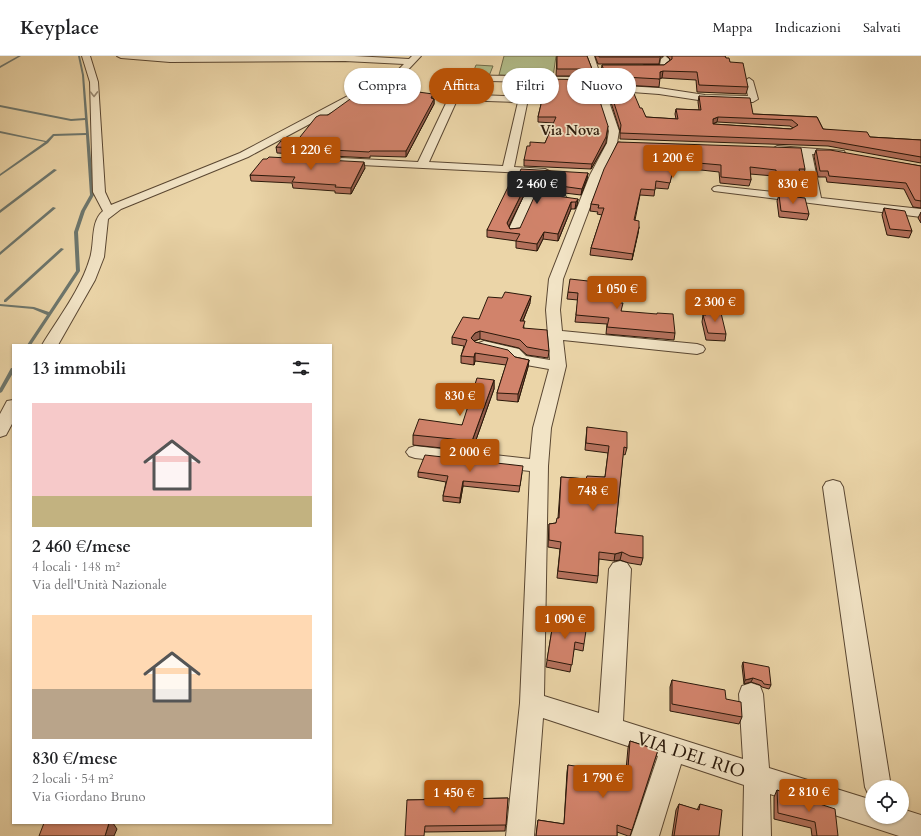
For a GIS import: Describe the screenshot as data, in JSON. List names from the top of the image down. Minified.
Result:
{"streets":{"street":["VIA DEL RIO"]},"districts":["Via Nova"],"page":{"header":"Keyplace","nav":["Mappa","Indicazioni","Salvati"],"chip":["Compra","Affitta","Filtri","Nuovo"],"price":["1 220 €","1 200 €","2 460 €","830 €","1 050 €","2 300 €","830 €","2 000 €","748 €","1 090 €","1 790 €","2 810 €","1 450 €"],"heading":"13 immobili","list":[{"name":"2 460 €/mese","note":"4 locali · 148 m² · Via dell'Unità Nazionale"},{"name":"830 €/mese","note":"2 locali · 54 m² · Via Giordano Bruno"}]}}
